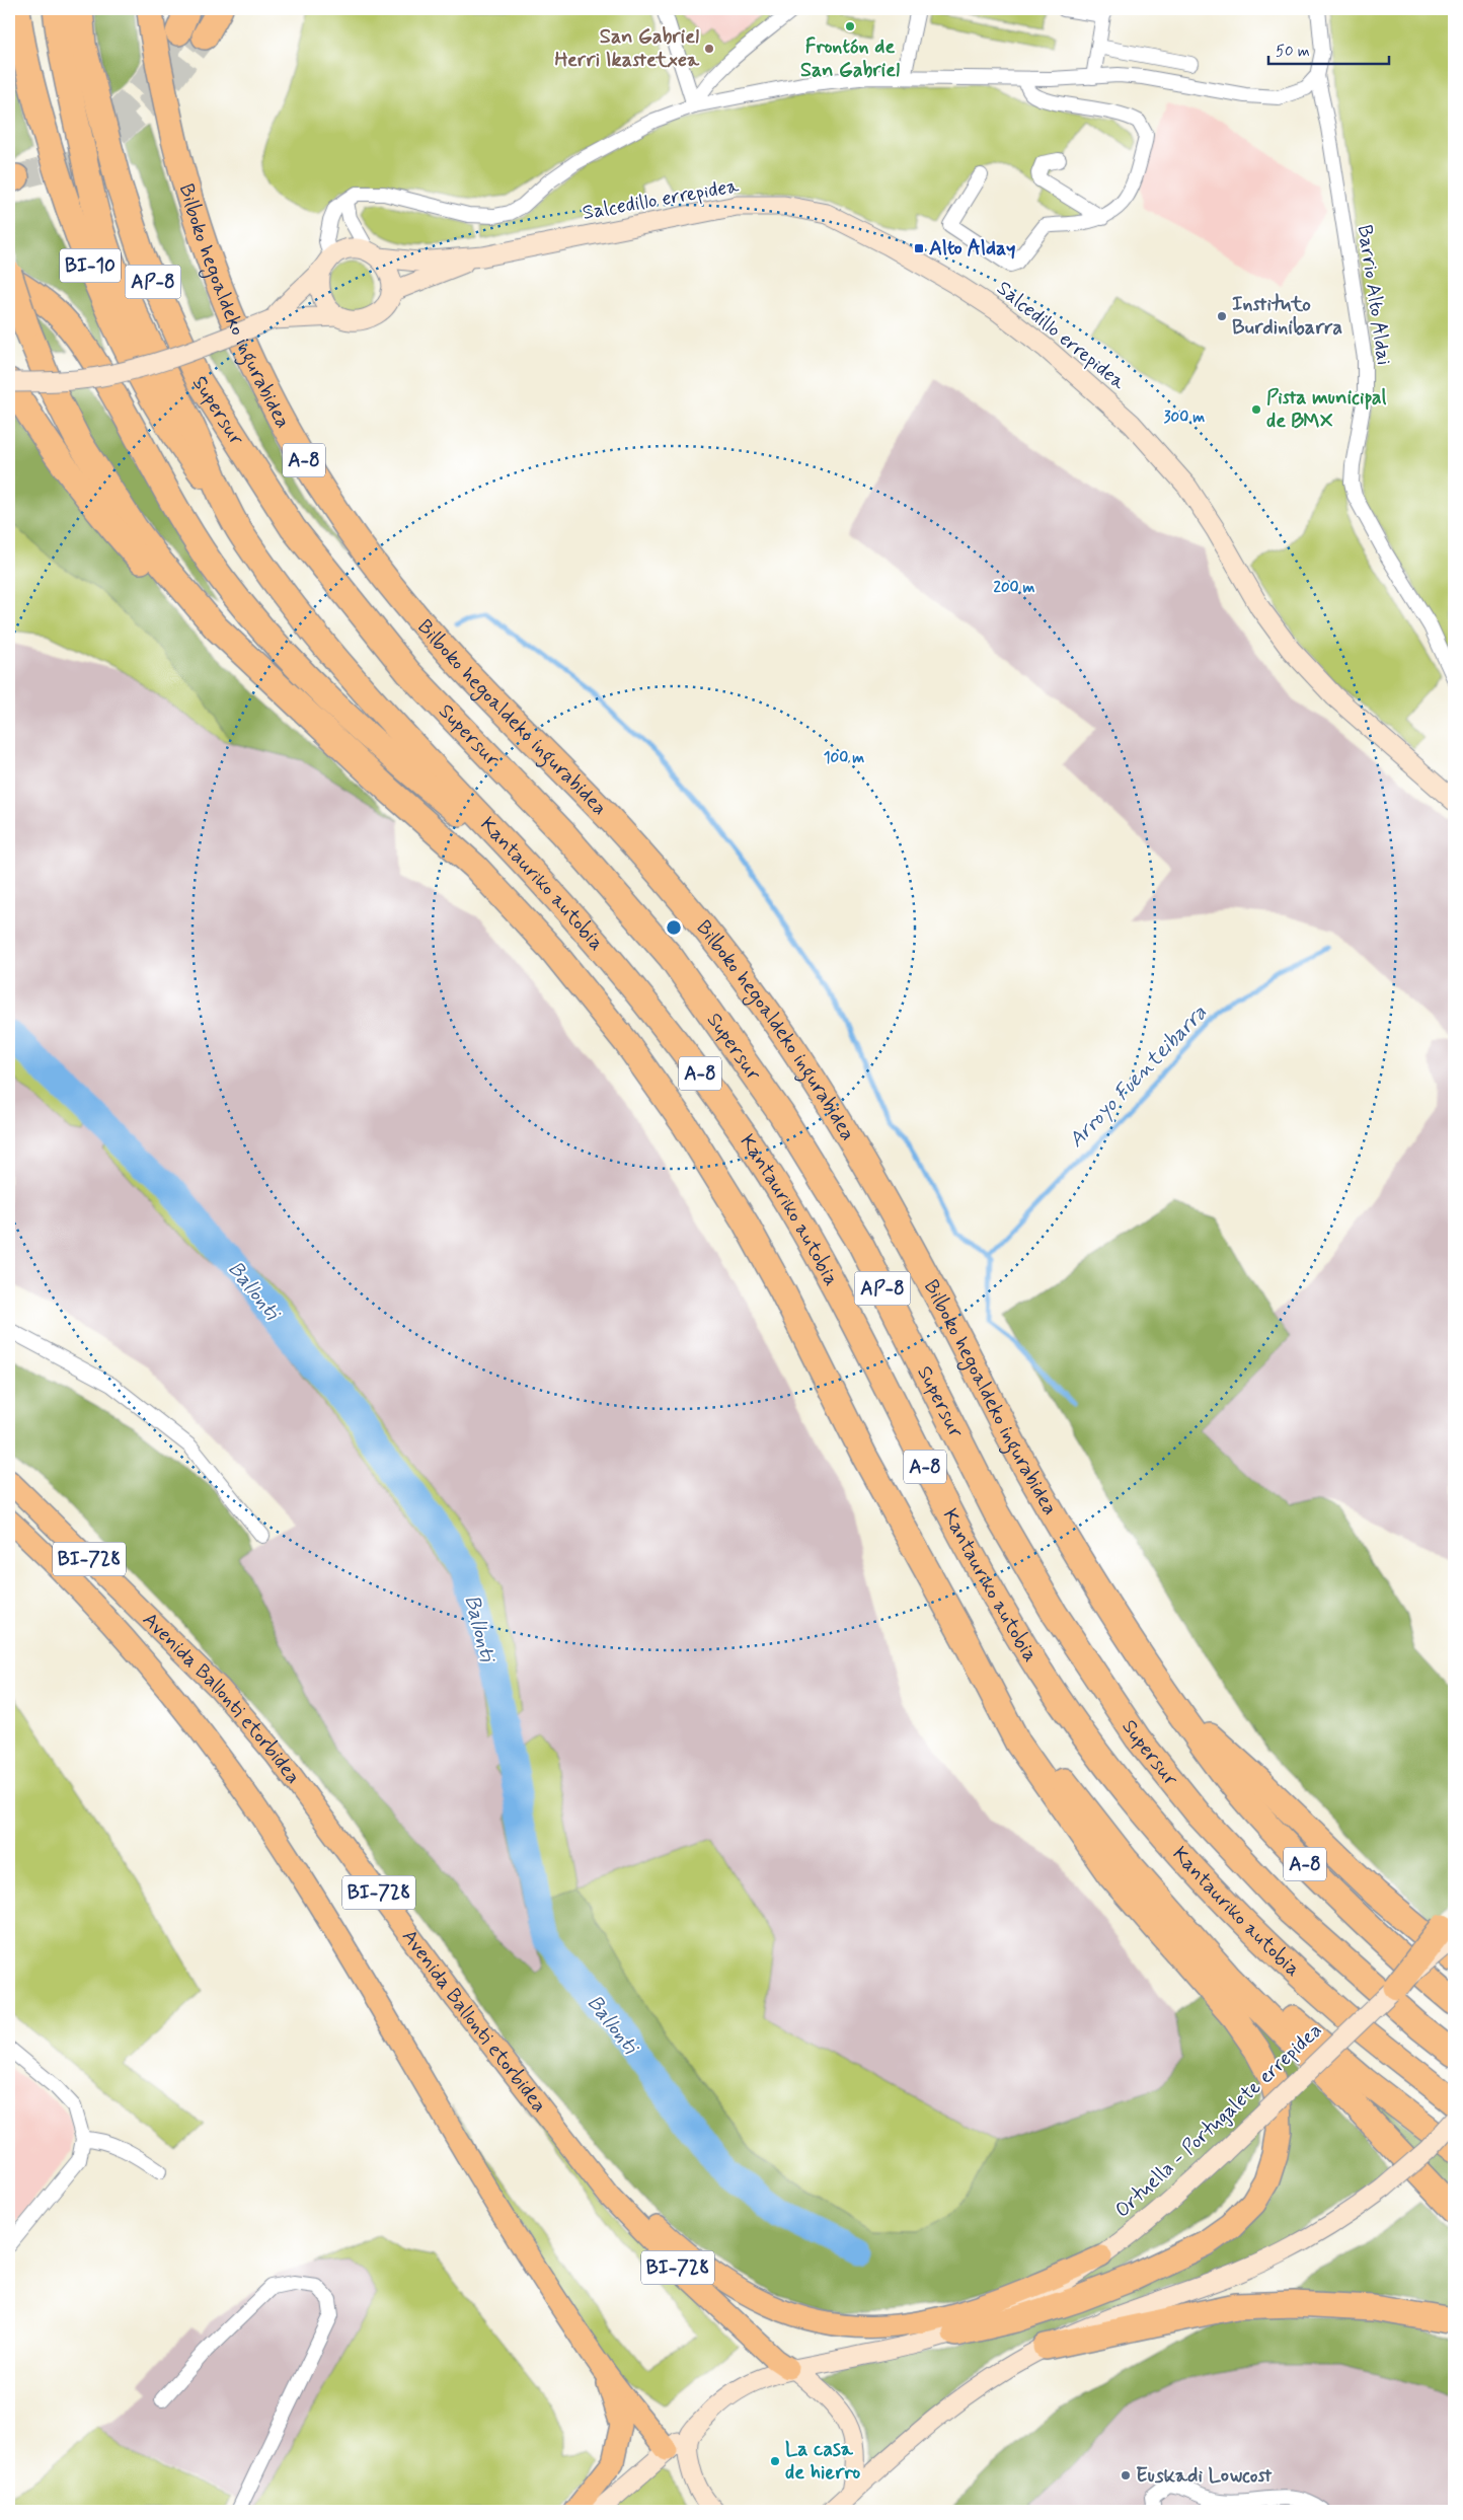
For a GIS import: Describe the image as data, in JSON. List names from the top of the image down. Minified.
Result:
{"streets":{"highway":["BI-10","AP-8","Bilboko hegoaldeko ingurabidea","Supersur","A-8","Kantauriko autobia"],"main road":["BI-728","Avenida Ballonti etorbidea"],"street":["Salcedillo errepidea","Barrio Alto Aldai","Ortuella - Portugalete errepidea"]},"crossings":[["BI-10","Supersur"],["BI-10","Kantauriko autobia"],["Supersur","Kantauriko autobia"],["Avenida Ballonti etorbidea","Ortuella - Portugalete errepidea"]],"water":["Arroyo Fuenteibarra","Ballonti"],"places":{"other":["Frontón de San Gabriel","San Gabriel Herri Ikastetxea","Instituto Burdinibarra","Pista municipal de BMX","La casa de hierro","Euskadi Lowcost"],"transit":["Alto Alday"]},"scale_bar":"50 m","rings":["300 m","200 m","100 m"]}
